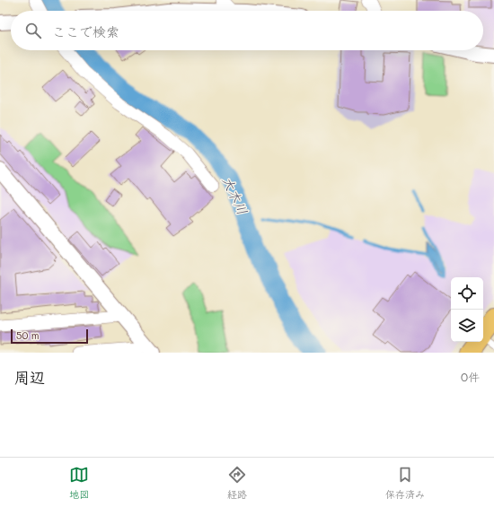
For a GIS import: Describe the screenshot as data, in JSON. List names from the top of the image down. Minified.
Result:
{"water":["大木川"],"scale_bar":"50 m","page":{"search":"ここで検索","scale":"50 m","heading":["周辺","0件"],"nav":["地図","経路","保存済み"]}}
